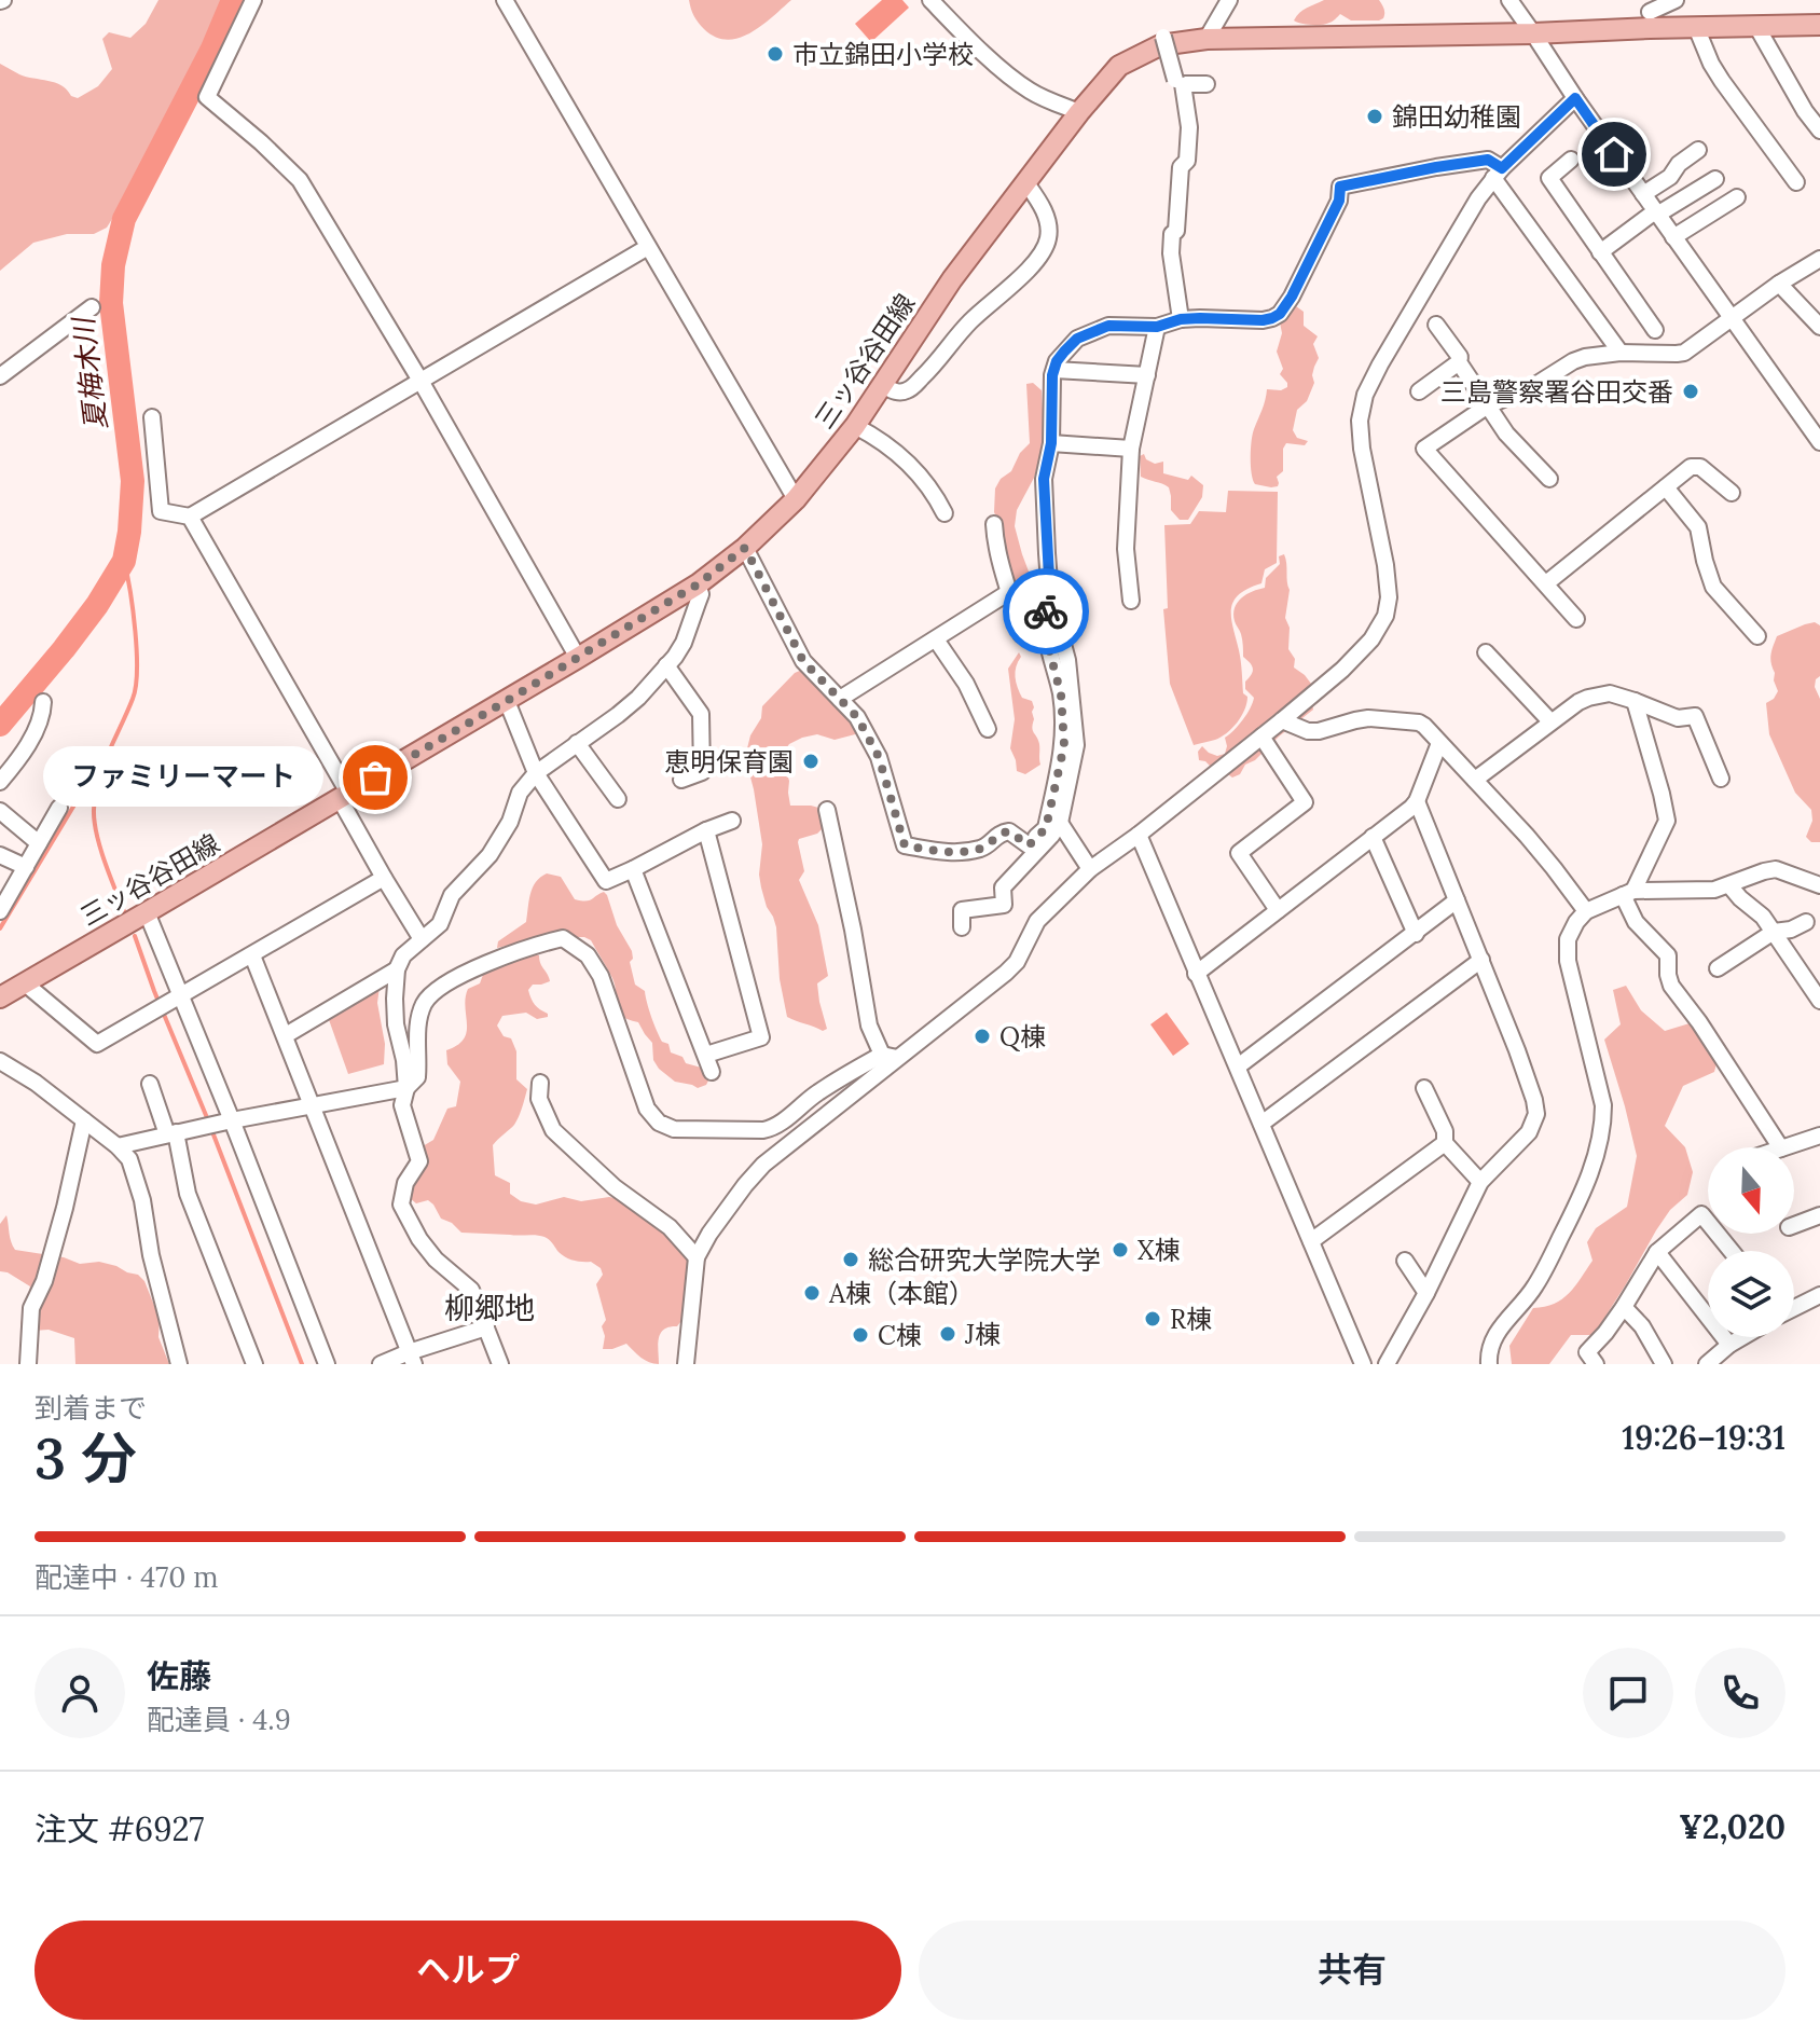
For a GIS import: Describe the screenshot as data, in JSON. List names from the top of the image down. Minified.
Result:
{"streets":{"main road":["三ッ谷谷田線"]},"districts":["柳郷地"],"water":["夏梅木川"],"places":["市立錦田小学校","錦田幼稚園","三島警察署谷田交番","恵明保育園","ファミリーマート","Q棟","X棟","総合研究大学院大学","A棟（本館）","R棟","J棟","C棟"],"north":"bottom","page":{"bubble":"ファミリーマート","heading":["3 分","到着まで","19:26–19:31"],"panel":["佐藤","配達員 · 4.9","注文 #6927","¥2,020"],"bar":"配達中 · 470 m","buttons":["ヘルプ","共有"]}}
